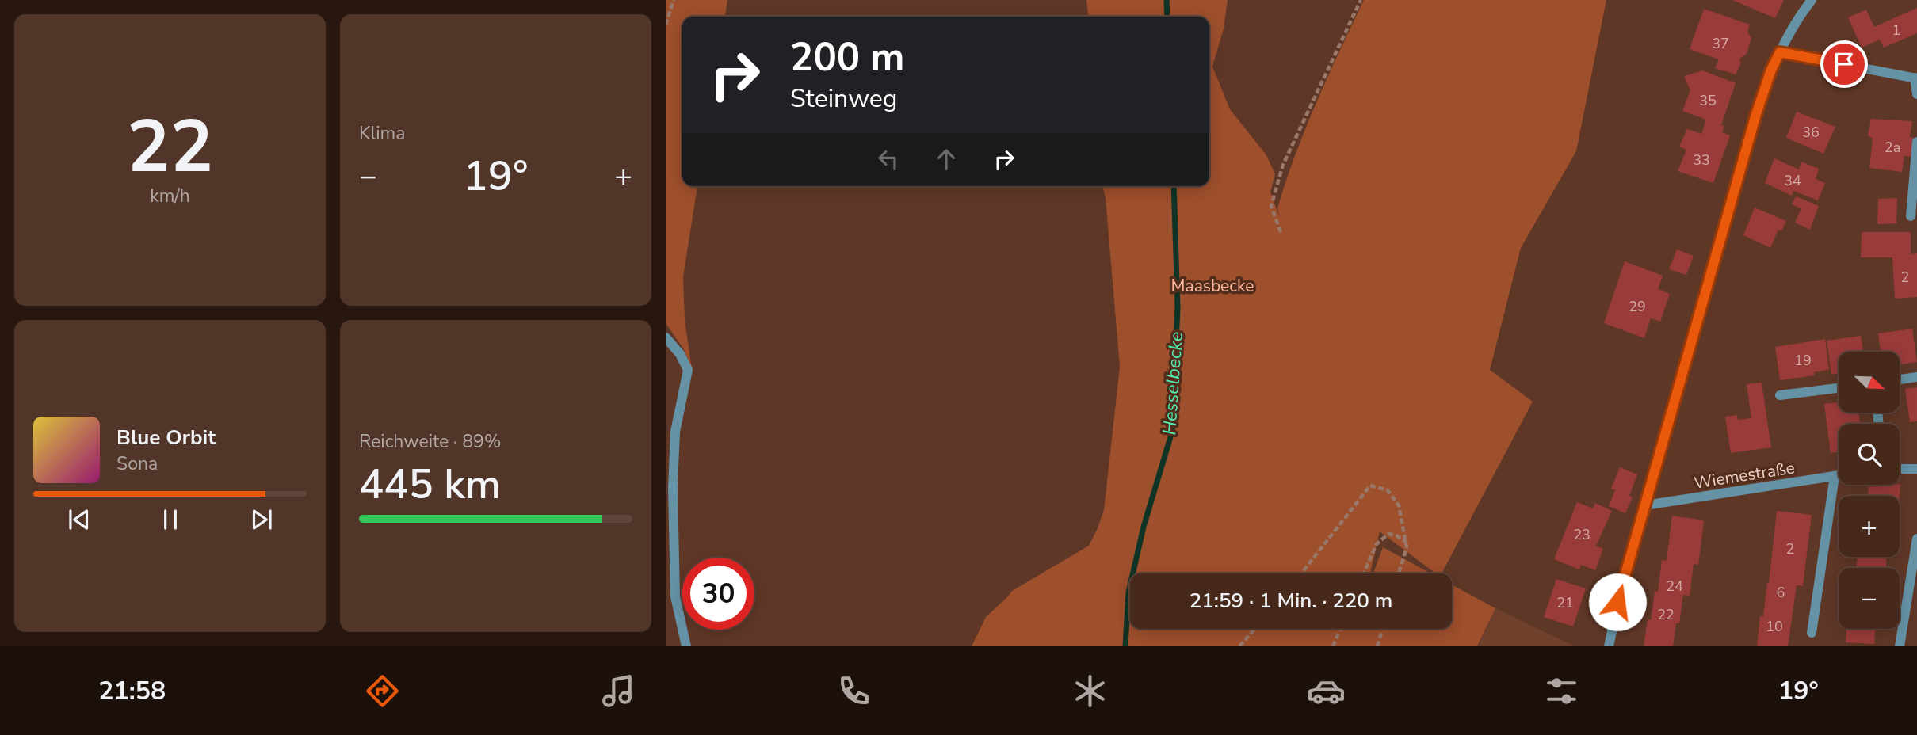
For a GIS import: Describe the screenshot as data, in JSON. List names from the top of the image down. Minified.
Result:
{"streets":{"street":["Wiemestraße"]},"water":["Hesselbecke"],"parks":["Maasbecke"],"house_numbers":["1","37","35","36","2a","33","34","2","29","19","23","2","24","6","21","22","10"],"north":"bottom right","page":{"tile":[["22","km/h"],"Klima",["Reichweite · 89%","445 km"]],"turn":["200 m","Steinweg"],"heat":["−","19°","+"],"map_buttons":["+","−"],"song":["Blue Orbit","Sona"],"limit":"30","trip":"21:59 · 1 Min. · 220 m","tabs":["21:58","19°"]}}
